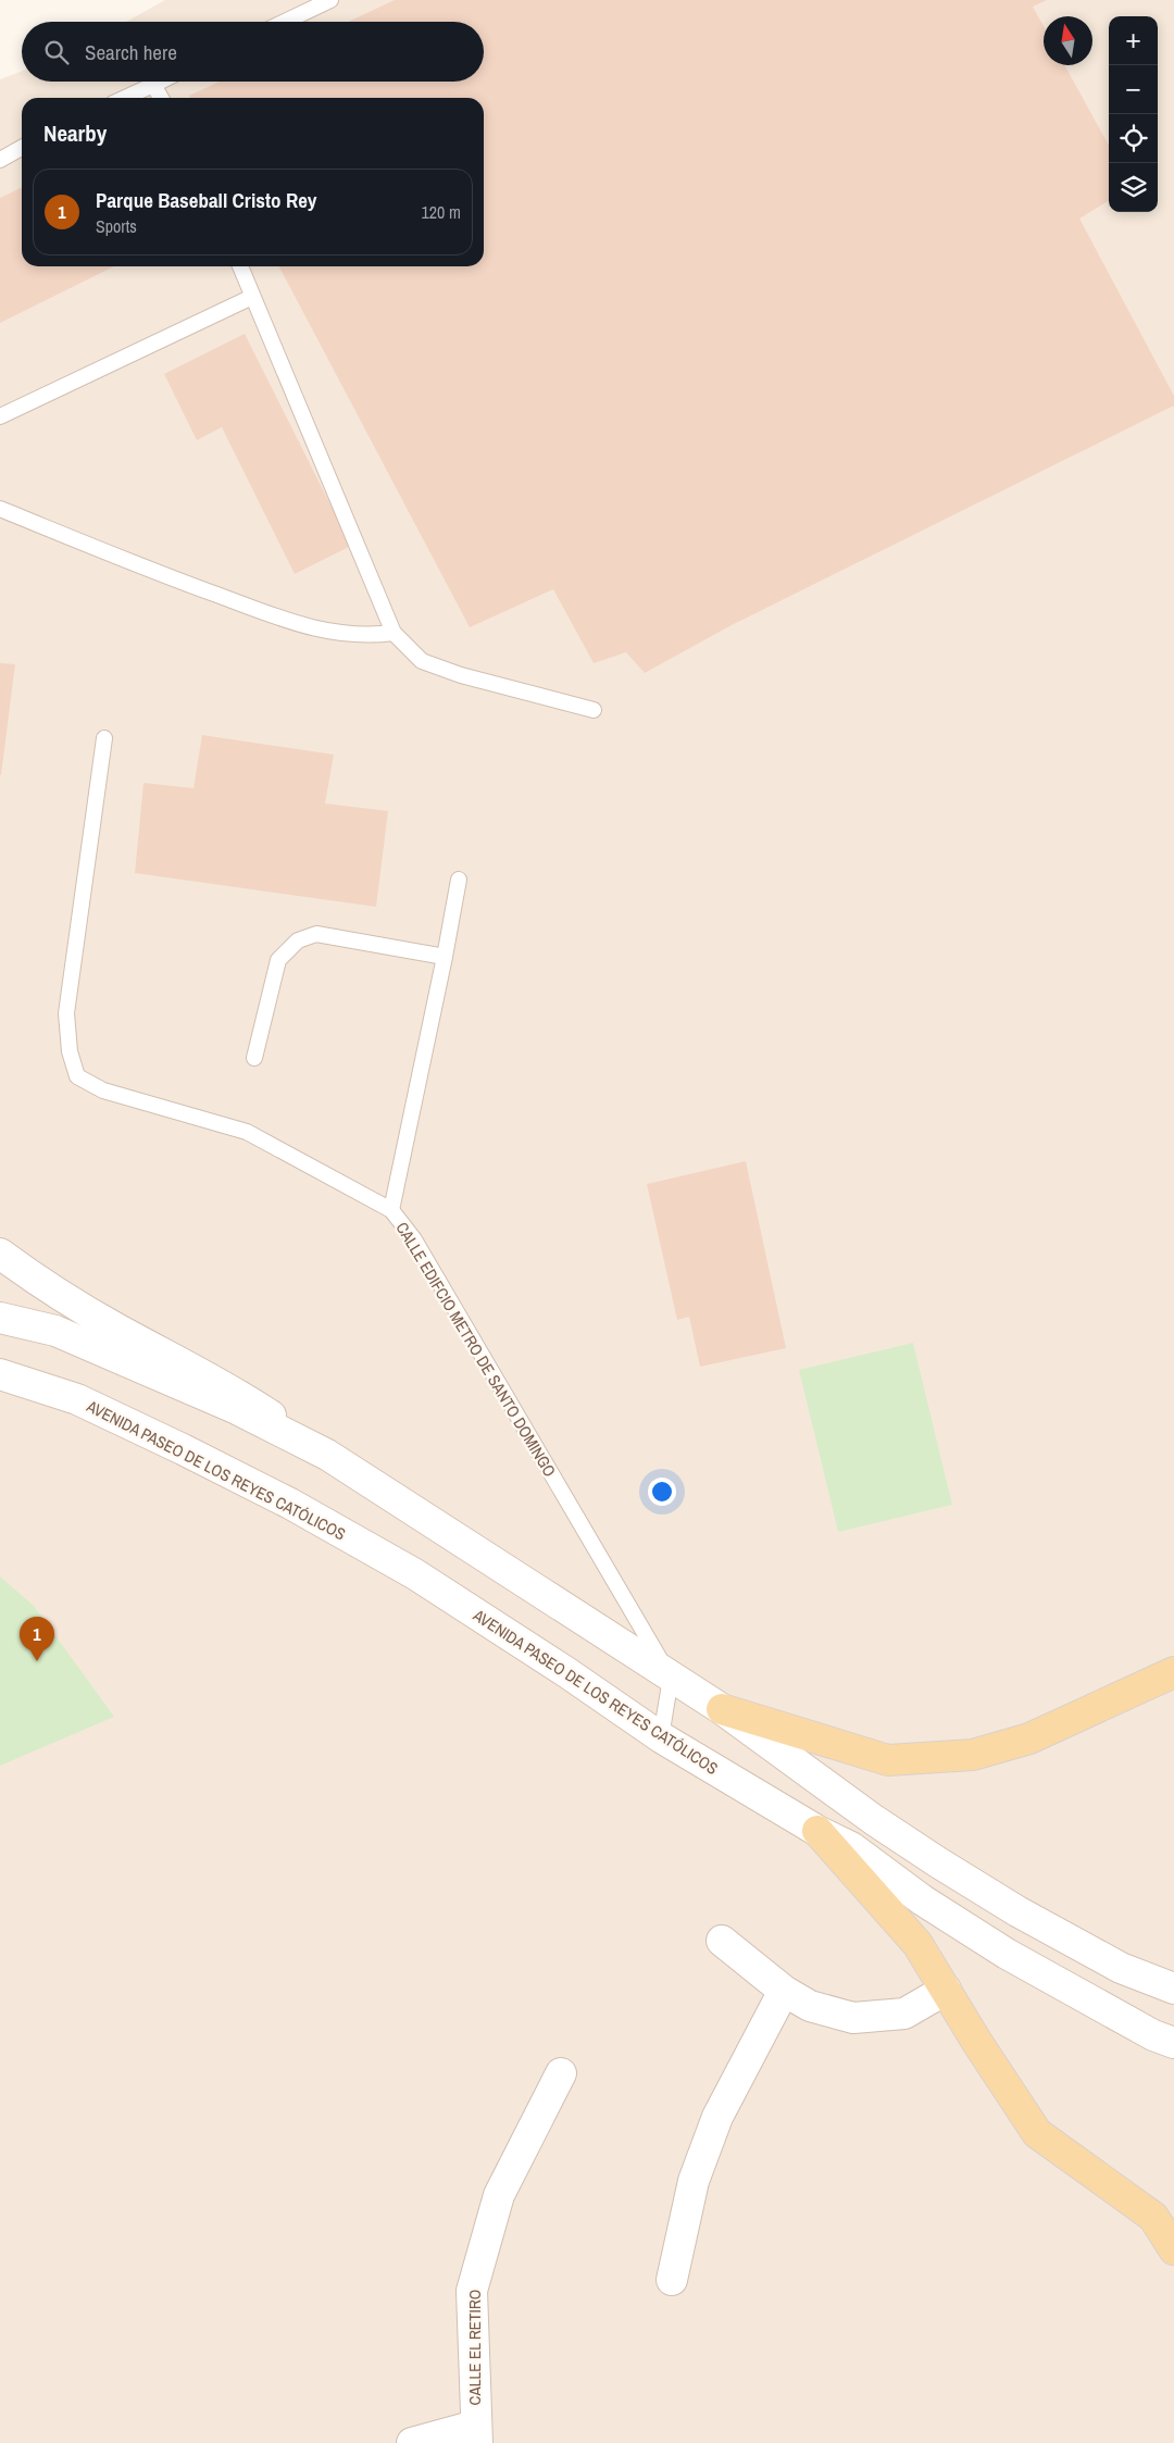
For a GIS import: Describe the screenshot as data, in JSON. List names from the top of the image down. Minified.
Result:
{"streets":{"main road":["AVENIDA PASEO DE LOS REYES CATÓLICOS","CALLE EL RETIRO"],"lane":["CALLE EDIFCIO METRO DE SANTO DOMINGO"]},"north":"top","page":{"map_buttons":["+","−"],"search":"Search here","heading":"Nearby","list":[{"mark":"1","name":"Parque Baseball Cristo Rey","note":"Sports","value":"120 m"}],"pins":"1"}}
